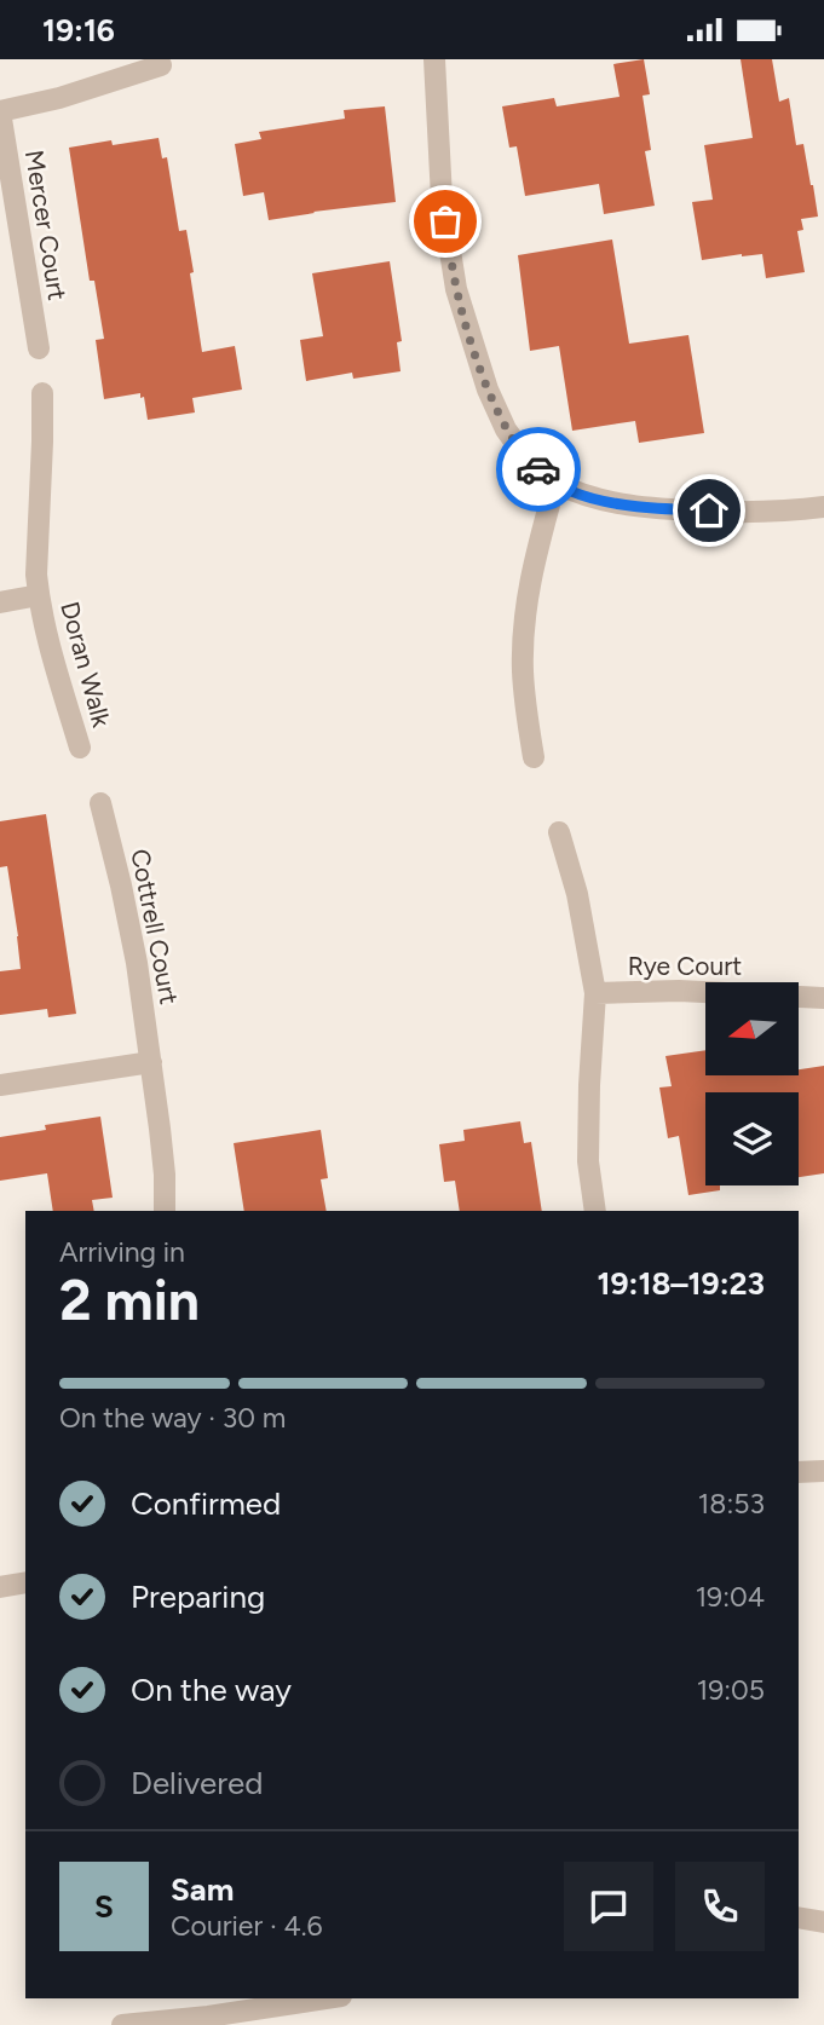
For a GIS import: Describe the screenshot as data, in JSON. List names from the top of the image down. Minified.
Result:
{"streets":{"street":["Mercer Court","Doran Walk","Cottrell Court","Rye Court"]},"north":"left","page":{"status":"19:16","heading":["2 min","Arriving in","19:18–19:23"],"panel":["Sam","Courier · 4.6"],"bar":"On the way · 30 m","list":[["Confirmed","18:53"],["Preparing","19:04"],["On the way","19:05"],"Delivered"],"round":"S"}}
